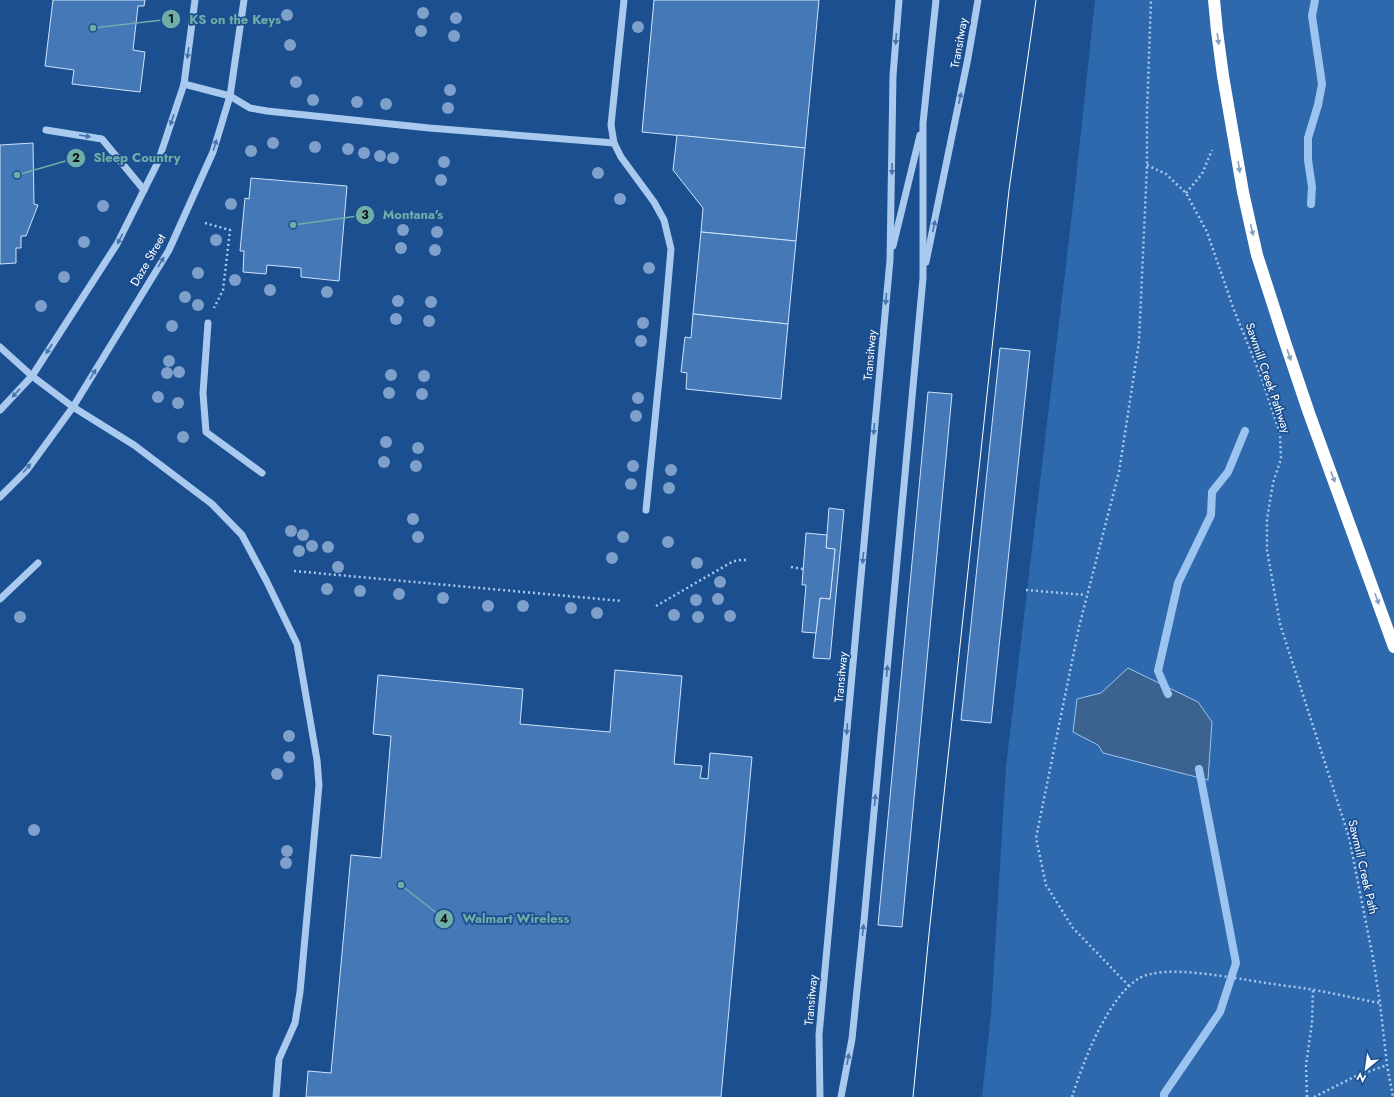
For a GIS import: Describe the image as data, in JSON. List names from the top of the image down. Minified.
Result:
{"streets":{"street":["Transitway","Daze Street"],"path":["Sawmill Creek Pathway","Sawmill Creek Path"]},"crossings":[["Sawmill Creek Pathway","Sawmill Creek Path"]],"places":["KS on the Keys","Sleep Country","Montana's","Walmart Wireless"],"north":"bottom left"}
